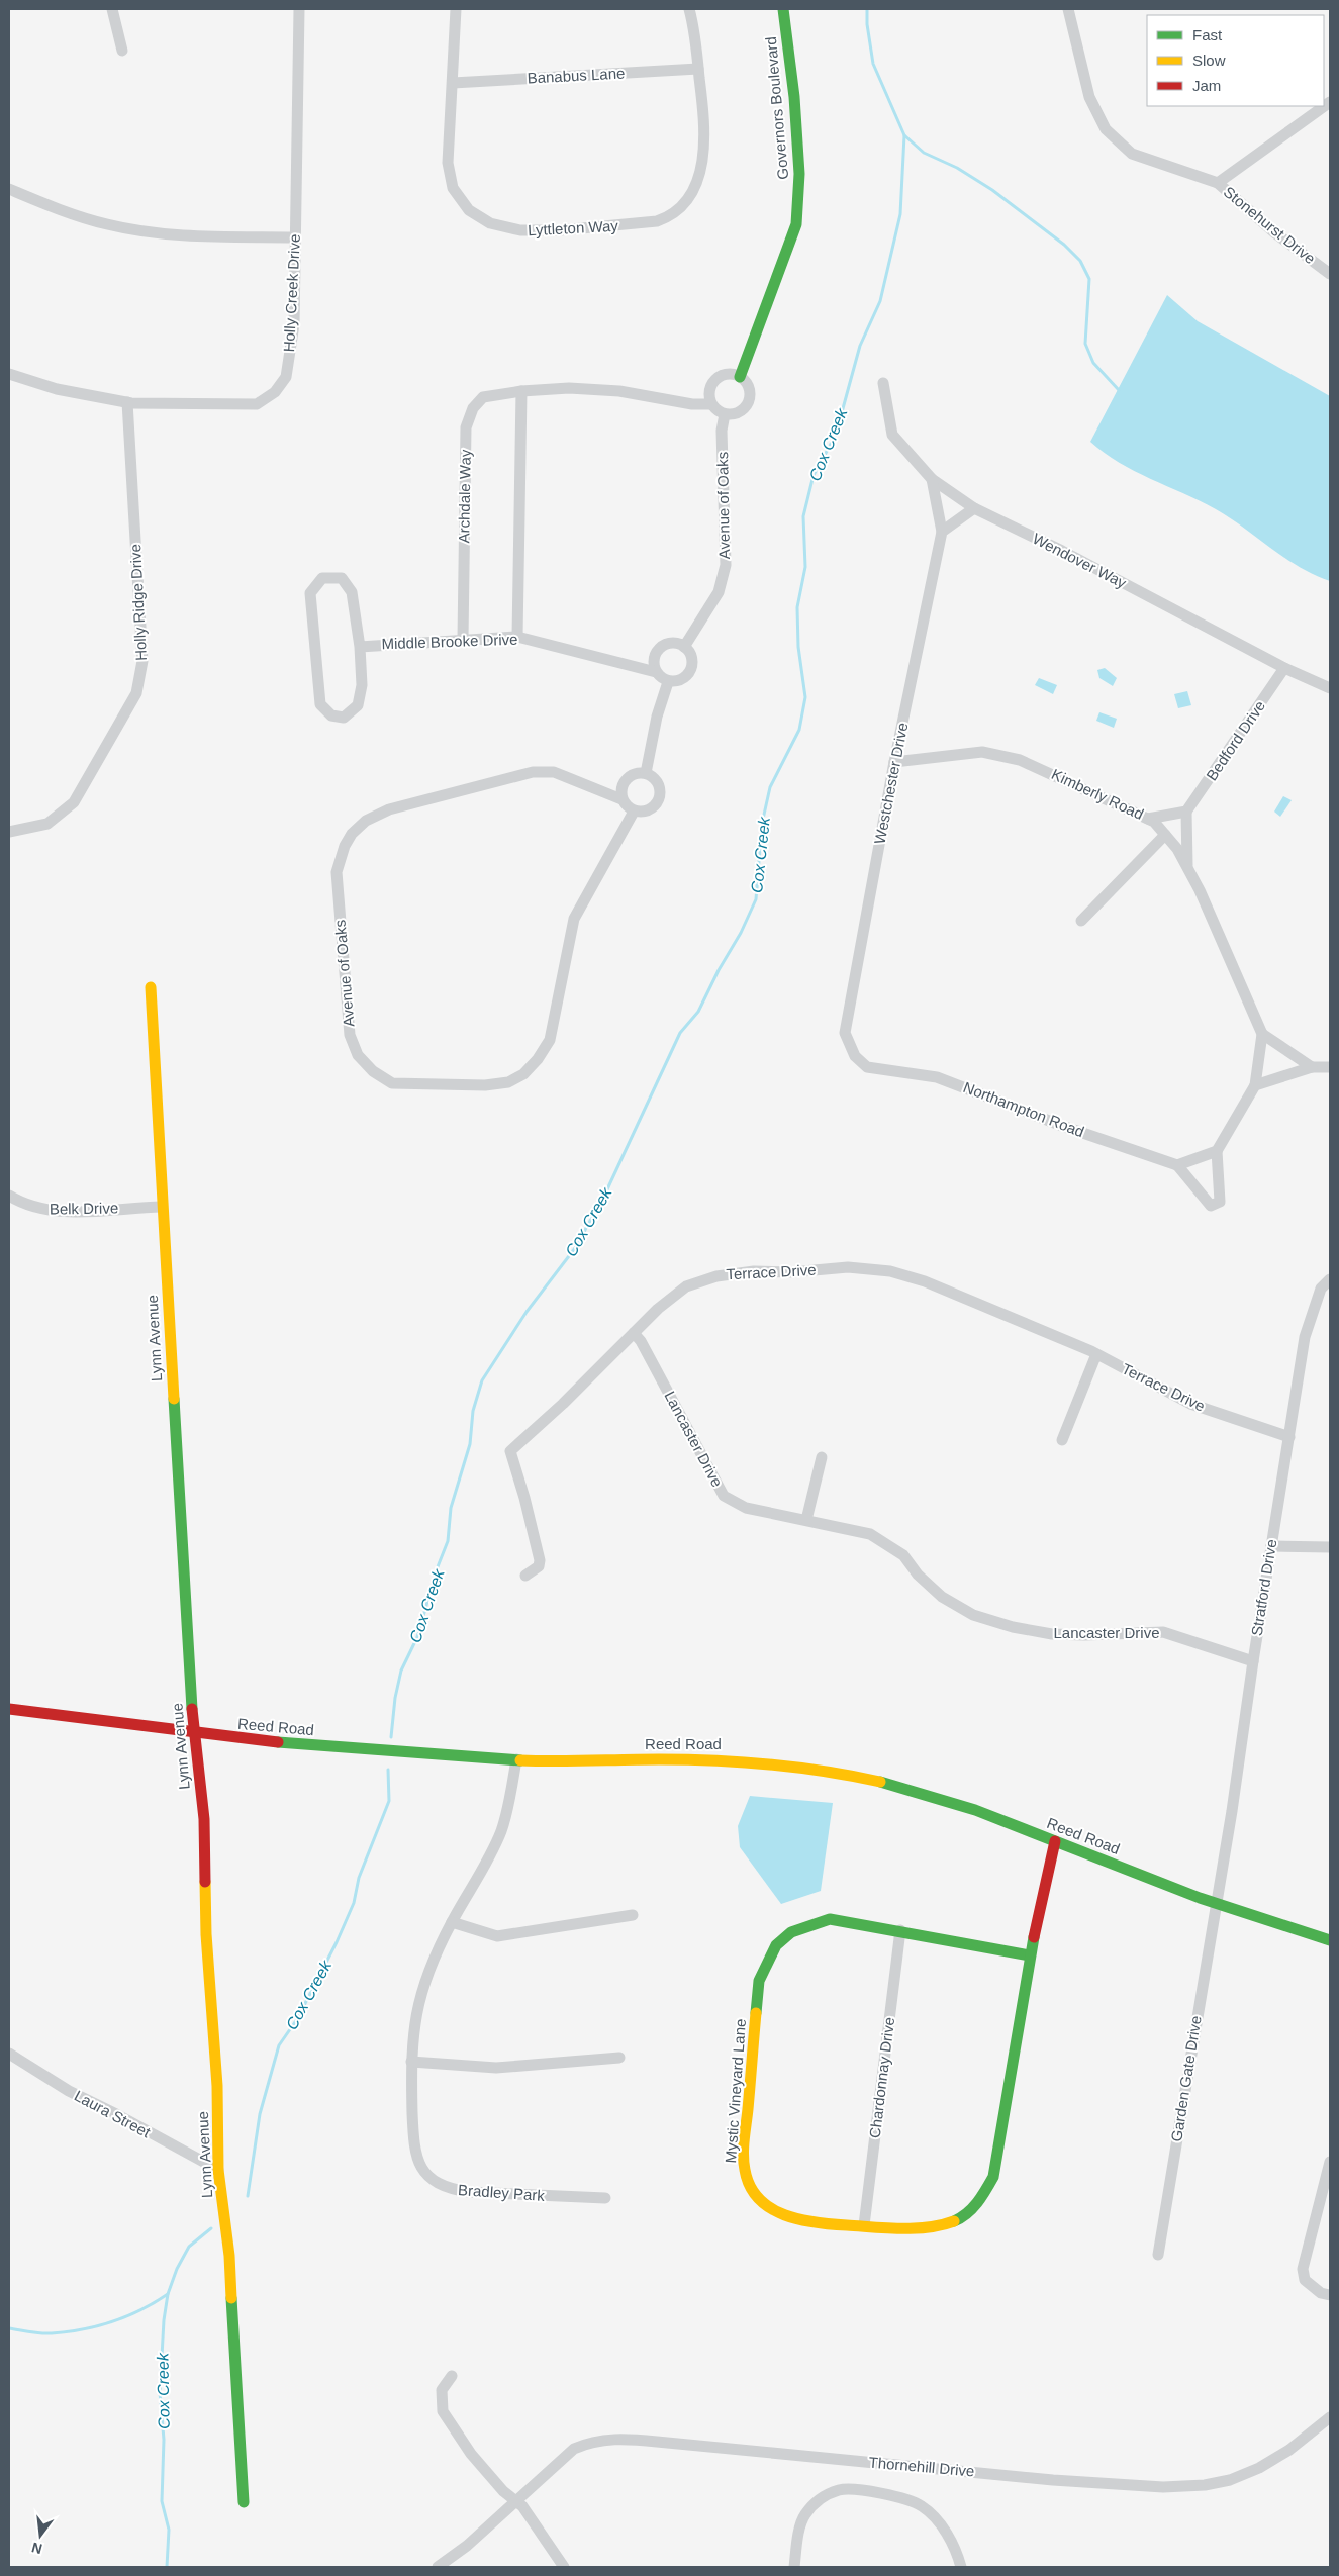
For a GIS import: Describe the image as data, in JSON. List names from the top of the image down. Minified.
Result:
{"streets":{"street":["Banabus Lane","Governors Boulevard","Stonehurst Drive","Lyttleton Way","Holly Creek Drive","Archdale Way","Avenue of Oaks","Wendover Way","Holly Ridge Drive","Middle Brooke Drive","Bedford Drive","Westchester Drive","Kimberly Road","Northampton Road","Belk Drive","Terrace Drive","Lynn Avenue","Lancaster Drive","Stratford Drive","Reed Road","Chardonnay Drive","Garden Gate Drive","Mystic Vineyard Lane","Laura Street","Bradley Park","Thornehill Drive"]},"crossings":[["Banabus Lane","Lyttleton Way"],["Governors Boulevard","Archdale Way"],["Governors Boulevard","Avenue of Oaks"],["Holly Creek Drive","Holly Ridge Drive"],["Archdale Way","Avenue of Oaks"],["Archdale Way","Middle Brooke Drive"],["Avenue of Oaks","Middle Brooke Drive"],["Wendover Way","Bedford Drive"],["Westchester Drive","Kimberly Road"],["Westchester Drive","Northampton Road"],["Belk Drive","Lynn Avenue"],["Terrace Drive","Lancaster Drive"],["Terrace Drive","Stratford Drive"],["Lynn Avenue","Reed Road"],["Lynn Avenue","Laura Street"],["Lancaster Drive","Stratford Drive"],["Stratford Drive","Reed Road"],["Stratford Drive","Garden Gate Drive"],["Reed Road","Garden Gate Drive"],["Reed Road","Mystic Vineyard Lane"],["Reed Road","Bradley Park"],["Chardonnay Drive","Mystic Vineyard Lane"]],"water":["Cox Creek"],"legend":["Fast","Slow","Jam"],"north":"bottom"}
